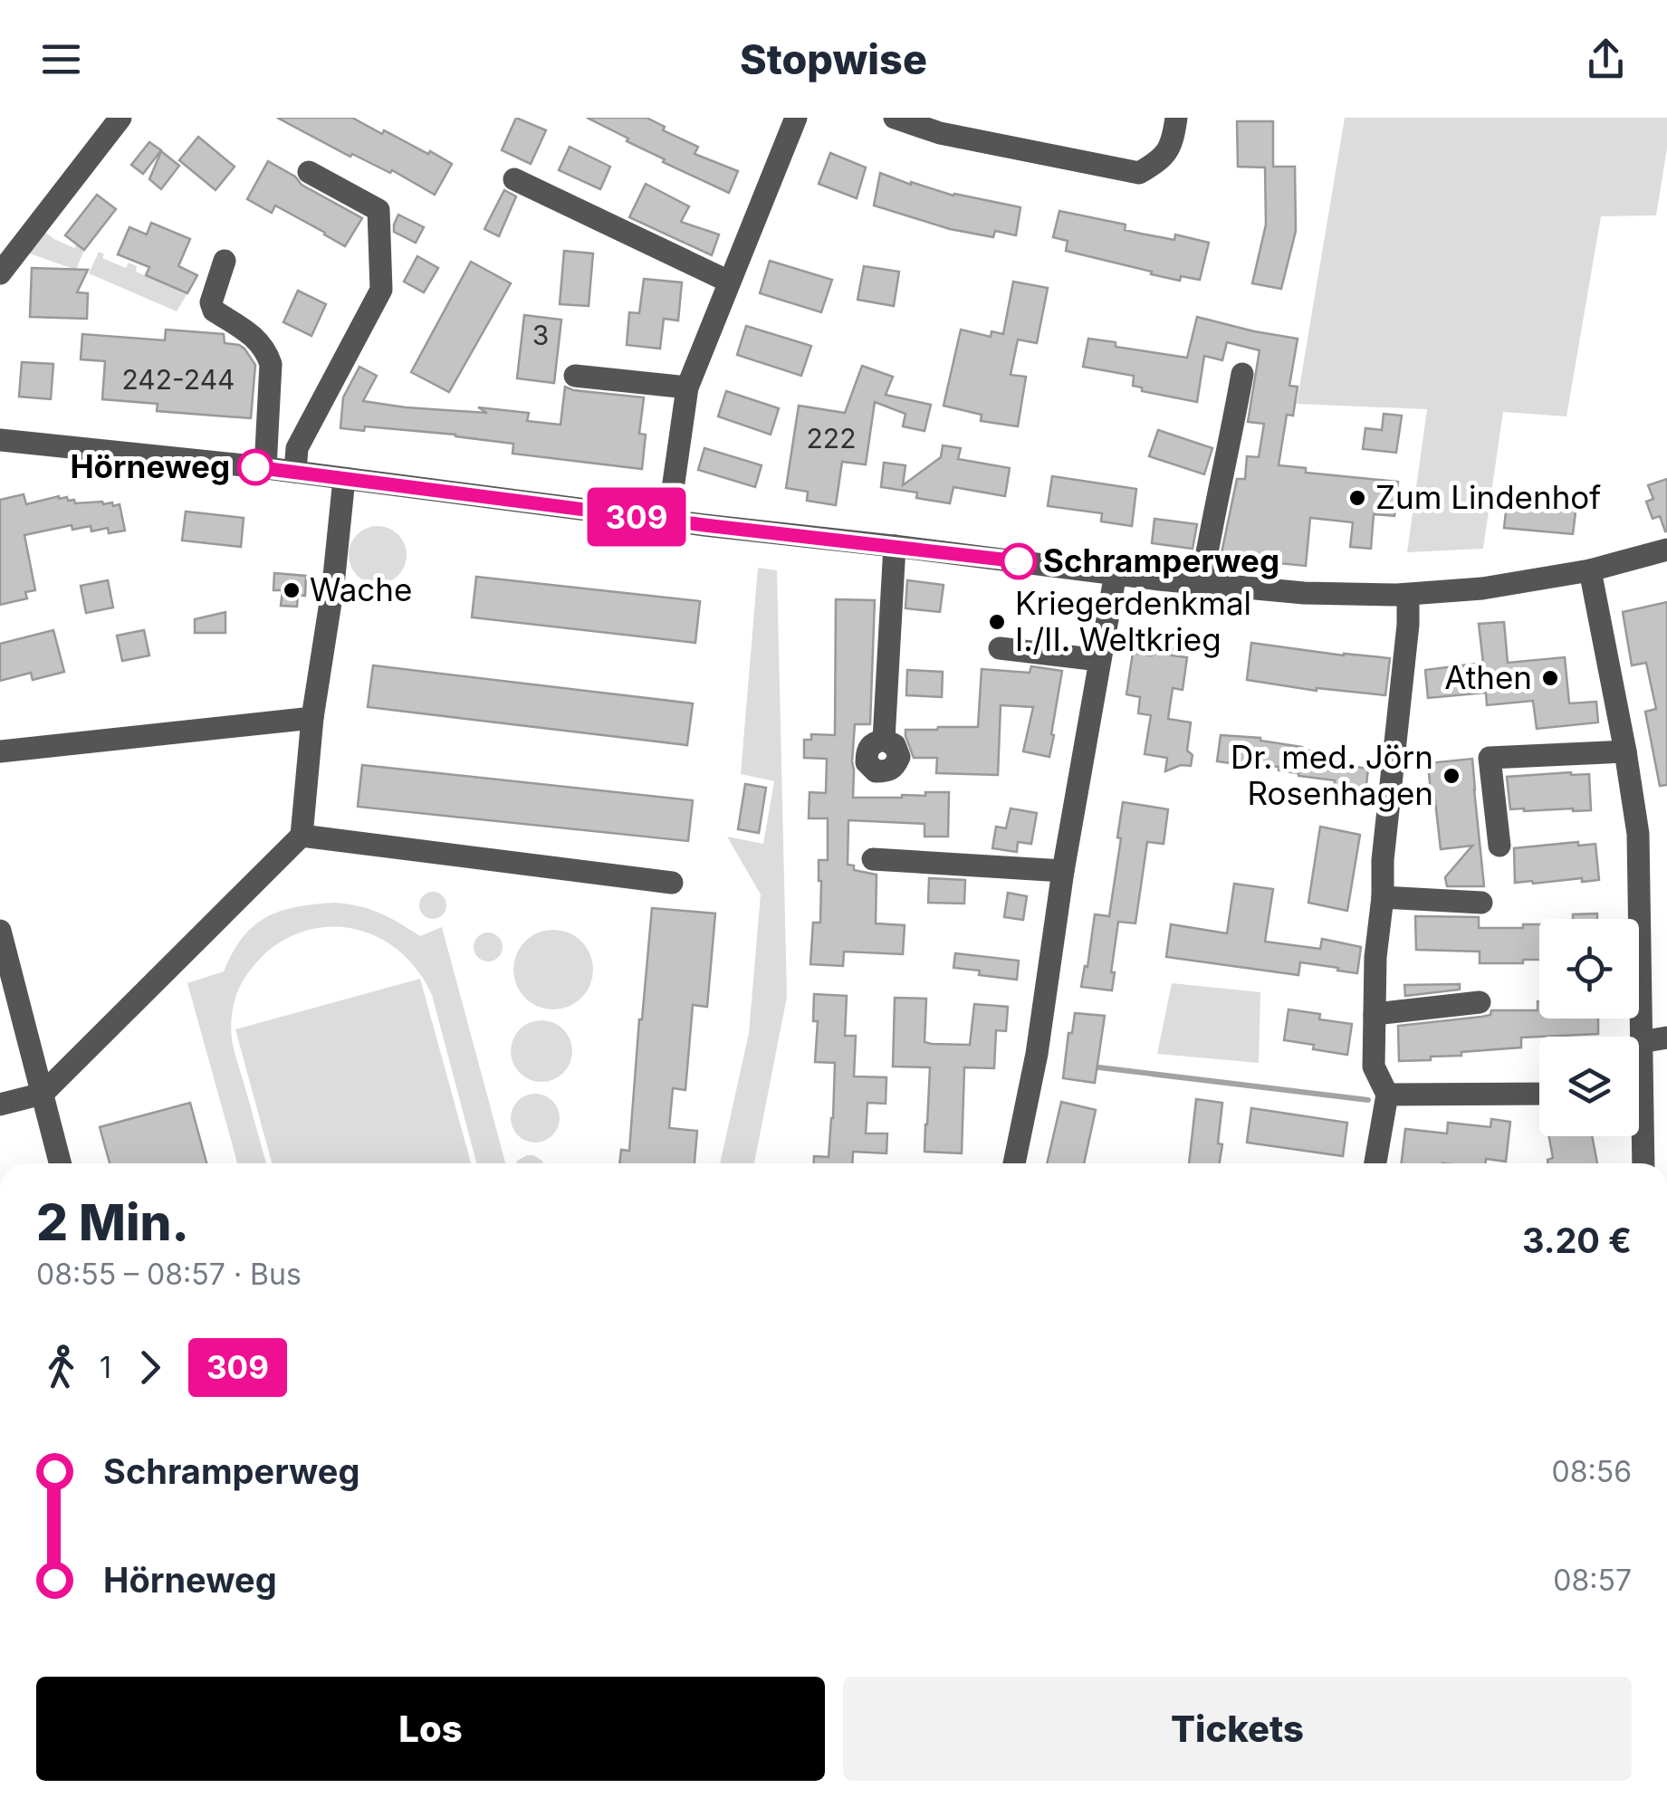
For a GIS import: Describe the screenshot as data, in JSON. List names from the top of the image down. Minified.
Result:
{"places":["Hörneweg","Zum Lindenhof","Schramperweg","Wache","Kriegerdenkmal I./II. Weltkrieg","Athen","Dr. med. Jörn Rosenhagen"],"lines":["bus line 309"],"house_numbers":["3","242-244","222"],"page":{"header":"Stopwise","on_map":"309","heading":["2 Min.","08:55 – 08:57 · Bus","3.20 €"],"legs":["1","309"],"list":[{"name":"Schramperweg","value":"08:56"},{"name":"Hörneweg","value":"08:57"}],"buttons":["Los","Tickets"]}}
